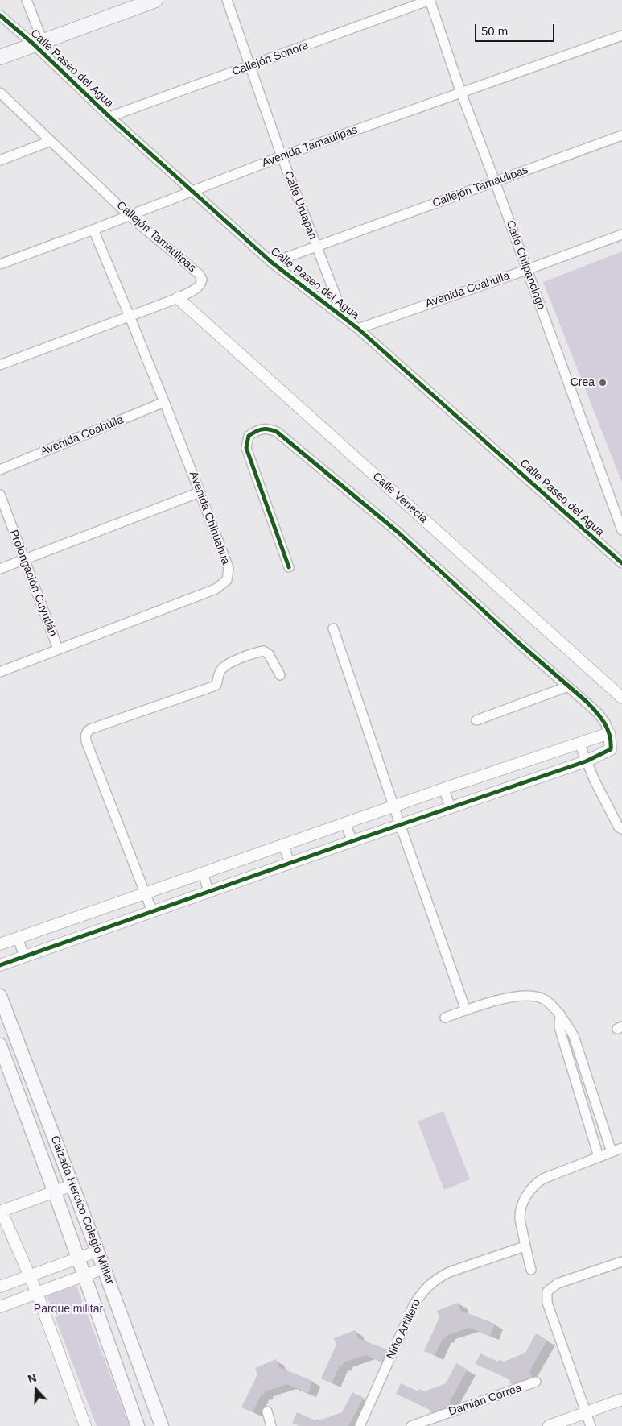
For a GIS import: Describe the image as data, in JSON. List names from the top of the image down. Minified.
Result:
{"streets":{"main road":["Calzada Heroico Colegio Militar"],"street":["Callejón Sonora","Calle Paseo del Agua","Avenida Tamaulipas","Callejón Tamaulipas","Calle Uruapan","Calle Chilpancingo","Avenida Coahuila","Calle Venecia","Avenida Chihuahua","Prolongación Cuyutlán","Niño Artillero","Damián Correa"]},"crossings":[["Callejón Sonora","Calle Paseo del Agua"],["Callejón Sonora","Calle Uruapan"],["Callejón Sonora","Calle Chilpancingo"],["Calle Paseo del Agua","Avenida Tamaulipas"],["Calle Paseo del Agua","Callejón Tamaulipas"],["Calle Paseo del Agua","Calle Uruapan"],["Calle Paseo del Agua","Avenida Coahuila"],["Avenida Tamaulipas","Callejón Tamaulipas"],["Avenida Tamaulipas","Calle Uruapan"],["Avenida Tamaulipas","Calle Chilpancingo"],["Avenida Tamaulipas","Avenida Chihuahua"],["Callejón Tamaulipas","Calle Uruapan"],["Callejón Tamaulipas","Calle Chilpancingo"],["Callejón Tamaulipas","Calle Venecia"],["Callejón Tamaulipas","Avenida Chihuahua"],["Calle Chilpancingo","Avenida Coahuila"],["Avenida Coahuila","Avenida Chihuahua"],["Avenida Chihuahua","Prolongación Cuyutlán"]],"parks":["Parque militar"],"places":["Crea"],"scale_bar":"50 m","north":"top"}
